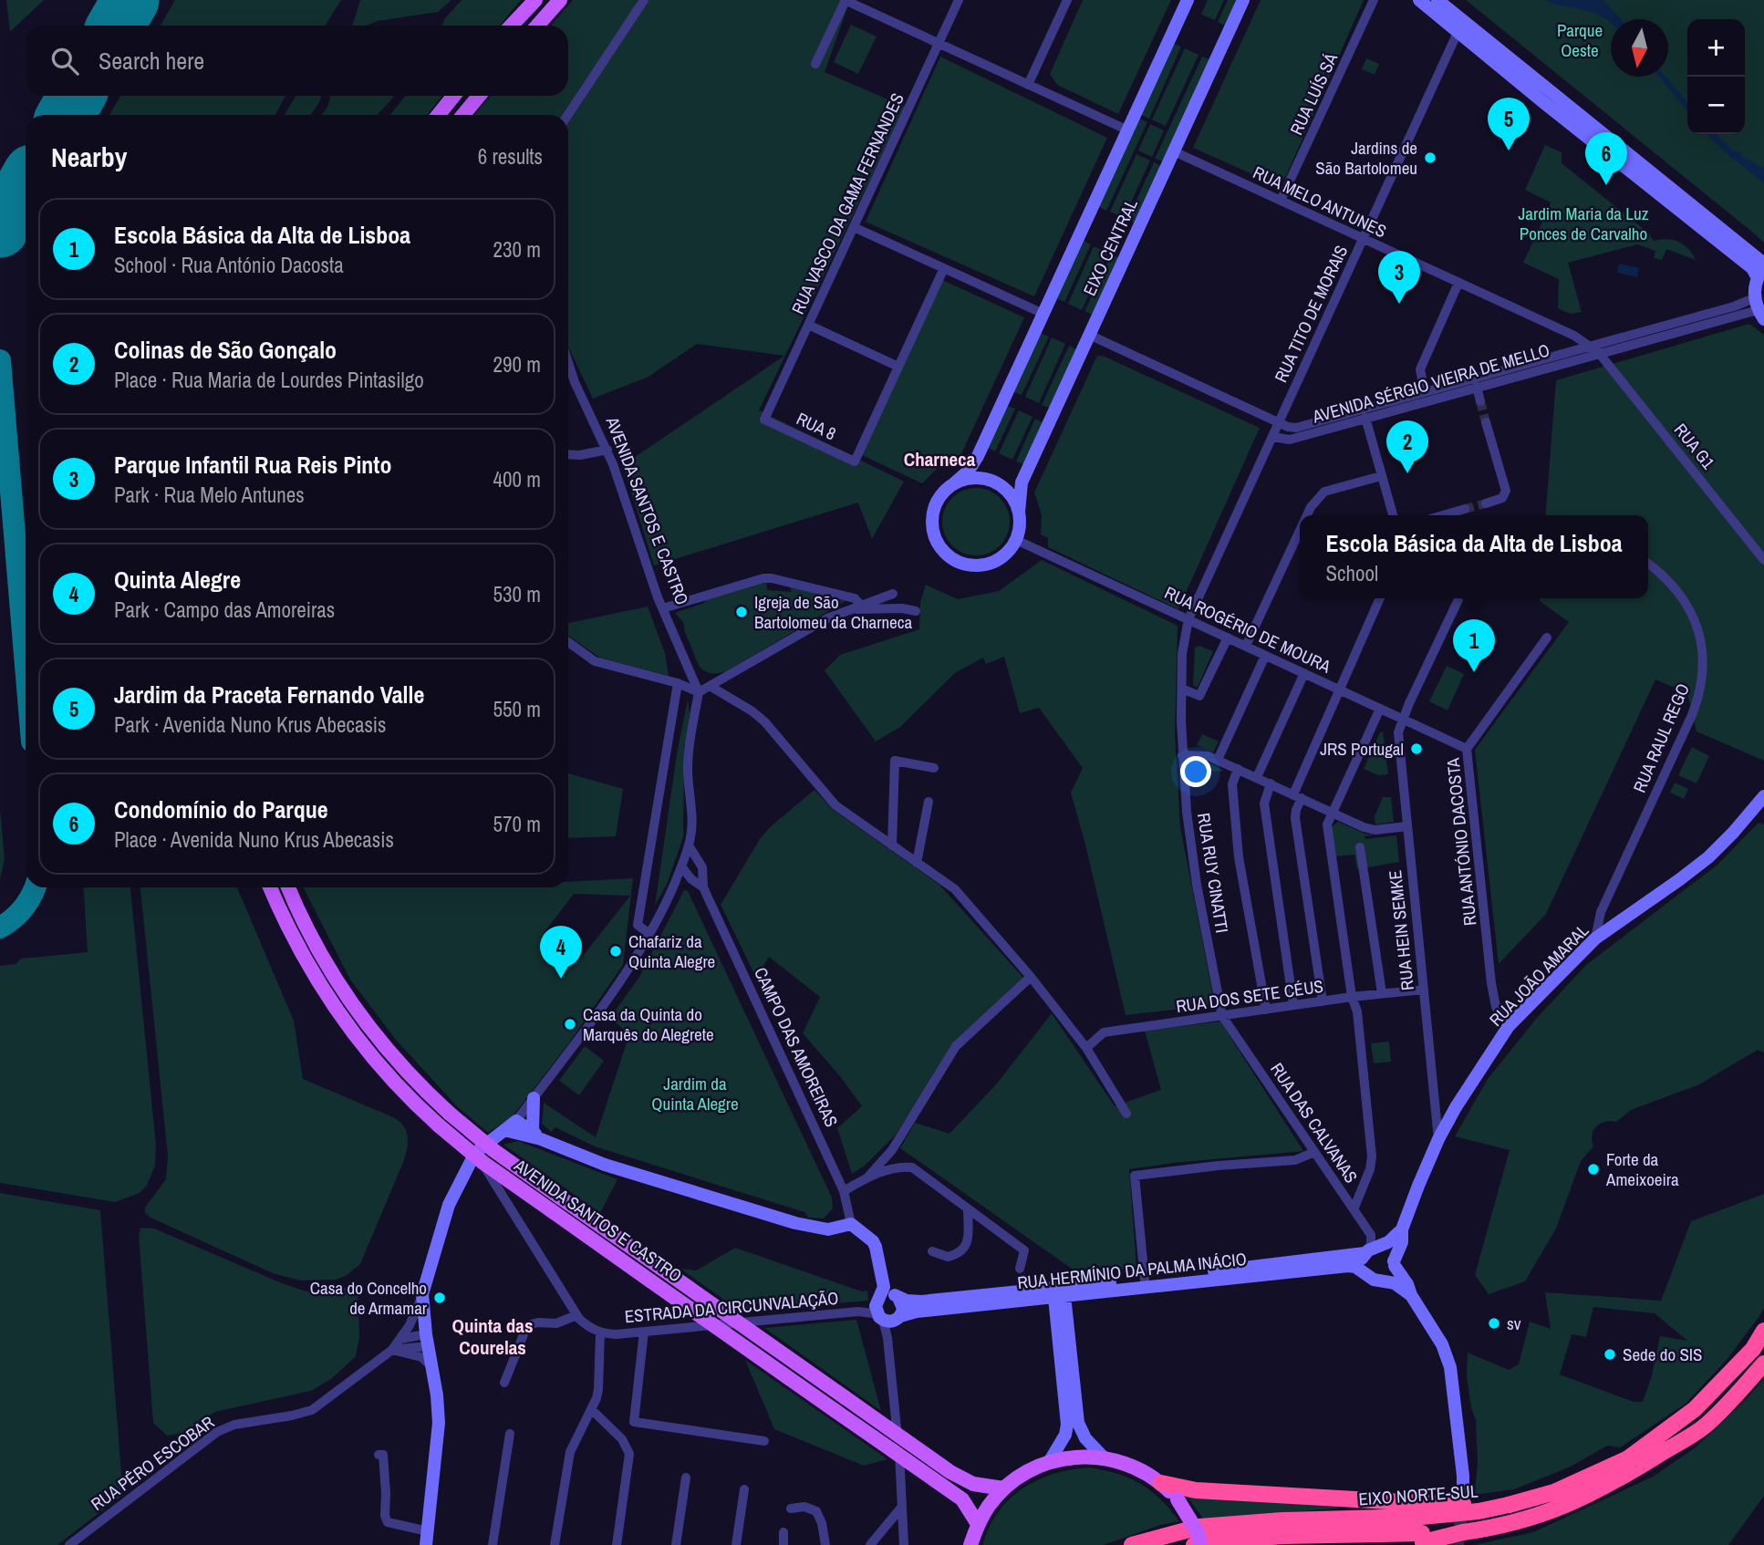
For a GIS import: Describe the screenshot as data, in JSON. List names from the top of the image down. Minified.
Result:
{"streets":{"highway":["EIXO NORTE-SUL"],"main road":["AVENIDA SANTOS E CASTRO"],"street":["RUA LUÍS SÁ","RUA MELO ANTUNES","RUA VASCO DA GAMA FERNANDES","EIXO CENTRAL","RUA TITO DE MORAIS","AVENIDA SÉRGIO VIEIRA DE MELLO","RUA 8","RUA G1","RUA ROGÉRIO DE MOURA","RUA RAUL REGO","RUA ANTÓNIO DACOSTA","RUA RUY CINATTI","RUA HEIN SEMKE","RUA JOÃO AMARAL","RUA DOS SETE CÉUS","CAMPO DAS AMOREIRAS","RUA DAS CALVANAS","RUA HERMÍNIO DA PALMA INÁCIO","ESTRADA DA CIRCUNVALAÇÃO","RUA PÊRO ESCOBAR"]},"crossings":[["RUA LUÍS SÁ","RUA MELO ANTUNES"],["RUA MELO ANTUNES","EIXO CENTRAL"],["RUA MELO ANTUNES","RUA TITO DE MORAIS"],["RUA MELO ANTUNES","AVENIDA SÉRGIO VIEIRA DE MELLO"],["RUA VASCO DA GAMA FERNANDES","RUA 8"],["EIXO CENTRAL","RUA ROGÉRIO DE MOURA"],["RUA TITO DE MORAIS","AVENIDA SÉRGIO VIEIRA DE MELLO"],["RUA TITO DE MORAIS","RUA ROGÉRIO DE MOURA"],["RUA TITO DE MORAIS","RUA RUY CINATTI"],["AVENIDA SÉRGIO VIEIRA DE MELLO","RUA G1"],["AVENIDA SANTOS E CASTRO","CAMPO DAS AMOREIRAS"],["RUA ROGÉRIO DE MOURA","RUA ANTÓNIO DACOSTA"],["RUA ROGÉRIO DE MOURA","RUA RUY CINATTI"],["RUA ROGÉRIO DE MOURA","RUA HEIN SEMKE"],["RUA RAUL REGO","RUA JOÃO AMARAL"],["RUA ANTÓNIO DACOSTA","RUA JOÃO AMARAL"],["RUA RUY CINATTI","RUA DOS SETE CÉUS"],["RUA RUY CINATTI","RUA DAS CALVANAS"],["RUA HEIN SEMKE","RUA JOÃO AMARAL"],["RUA HEIN SEMKE","RUA DOS SETE CÉUS"],["RUA JOÃO AMARAL","RUA DAS CALVANAS"],["RUA JOÃO AMARAL","RUA HERMÍNIO DA PALMA INÁCIO"],["RUA DOS SETE CÉUS","RUA DAS CALVANAS"],["RUA DAS CALVANAS","RUA HERMÍNIO DA PALMA INÁCIO"],["RUA HERMÍNIO DA PALMA INÁCIO","ESTRADA DA CIRCUNVALAÇÃO"]],"districts":["Charneca","Quinta das Courelas"],"parks":["Parque Oeste","Jardim Maria da Luz Ponces de Carvalho","Jardim da Quinta Alegre"],"places":["Jardins de São Bartolomeu","Igreja de São Bartolomeu da Charneca","JRS Portugal","Chafariz da Quinta Alegre","Casa da Quinta do Marquês do Alegrete","Forte da Ameixoeira","Casa do Concelho de Armamar","sv","Sede do SIS"],"north":"bottom","page":{"map_buttons":["+","−"],"search":"Search here","pins":["5","6","3","2","1","4"],"heading":["Nearby","6 results"],"list":[{"mark":"1","name":"Escola Básica da Alta de Lisboa","note":"School · Rua António Dacosta","value":"230 m"},{"mark":"2","name":"Colinas de São Gonçalo","note":"Place · Rua Maria de Lourdes Pintasilgo","value":"290 m"},{"mark":"3","name":"Parque Infantil Rua Reis Pinto","note":"Park · Rua Melo Antunes","value":"400 m"},{"mark":"4","name":"Quinta Alegre","note":"Park · Campo das Amoreiras","value":"530 m"},{"mark":"5","name":"Jardim da Praceta Fernando Valle","note":"Park · Avenida Nuno Krus Abecasis","value":"550 m"},{"mark":"6","name":"Condomínio do Parque","note":"Place · Avenida Nuno Krus Abecasis","value":"570 m"}],"popup":["Escola Básica da Alta de Lisboa","School"]}}
